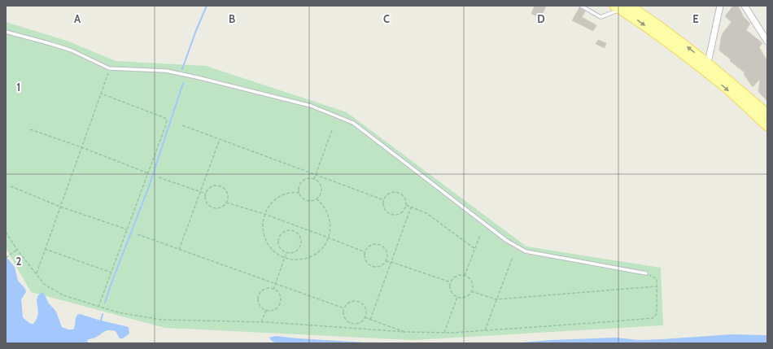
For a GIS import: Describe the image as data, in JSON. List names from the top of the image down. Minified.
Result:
{"grid":{"columns":["A","B","C","D","E"],"rows":["1","2"]}}
